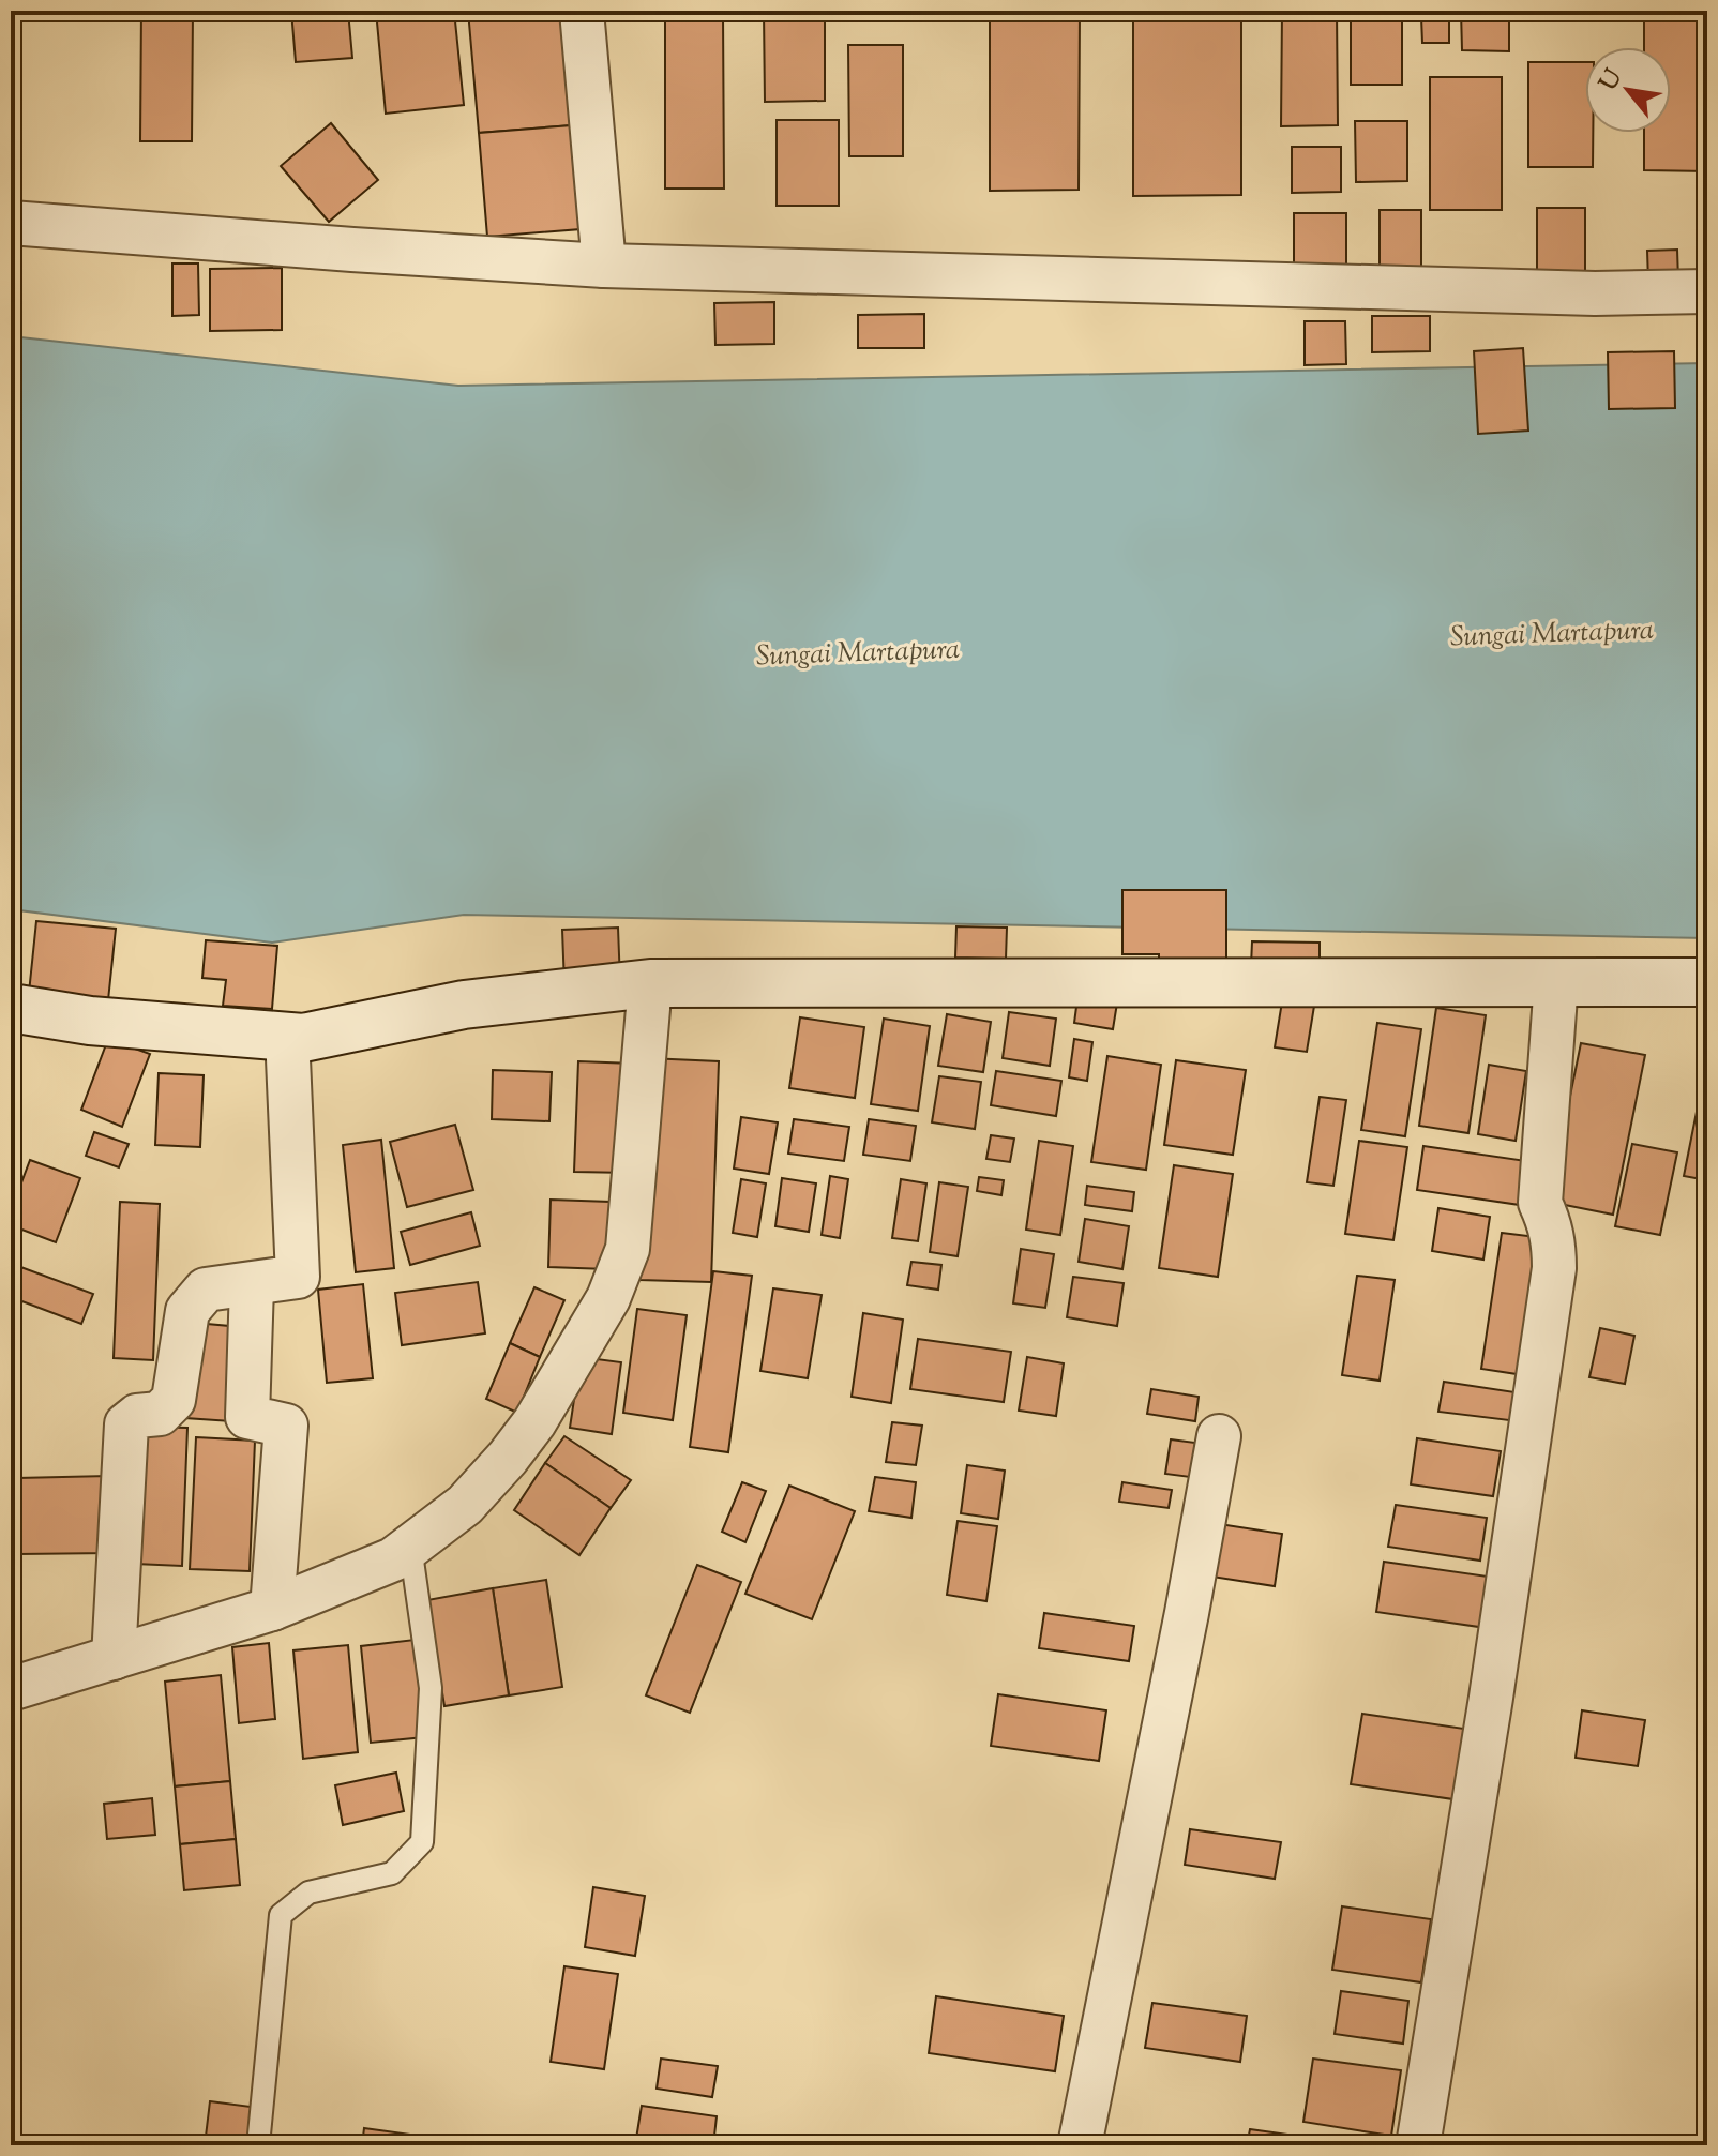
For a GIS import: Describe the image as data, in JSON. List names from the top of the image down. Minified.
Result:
{"water":["Sungai Martapura"],"north":"top left"}
